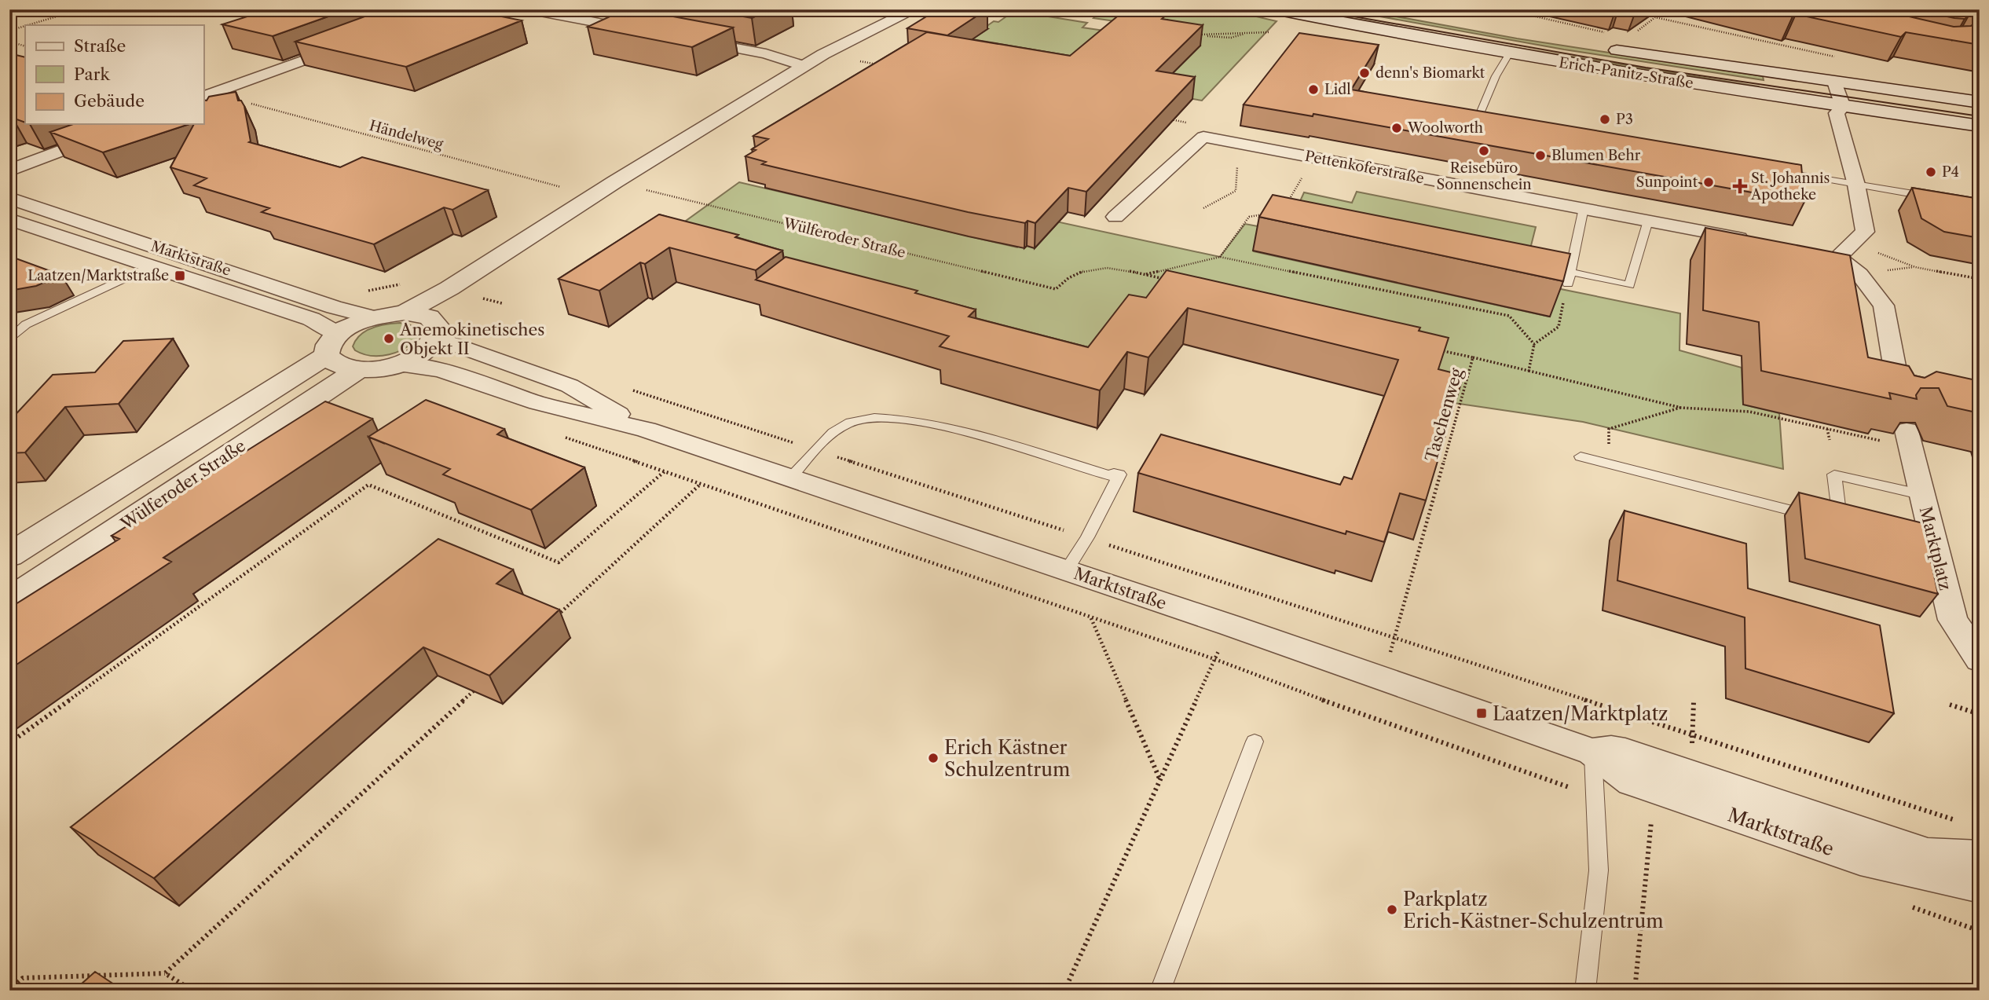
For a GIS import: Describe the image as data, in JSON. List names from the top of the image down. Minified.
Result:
{"streets":{"street":["Erich-Panitz-Straße","Pettenkoferstraße","Wülferoder Straße","Marktstraße","Marktplatz"],"path":["Händelweg","Taschenweg"]},"crossings":[["Wülferoder Straße","Marktstraße"],["Marktstraße","Taschenweg"]],"places":{"other":["denn's Biomarkt","Lidl","P3","Woolworth","Reisebüro Sonnenschein","Blumen Behr","P4","Sunpoint","Anemokinetisches Objekt II","Erich Kästner Schulzentrum","Parkplatz Erich-Kästner-Schulzentrum"],"health":["St. Johannis Apotheke"],"transit":["Laatzen/Marktstraße","Laatzen/Marktplatz"]},"legend":["Straße","Park","Gebäude"]}
